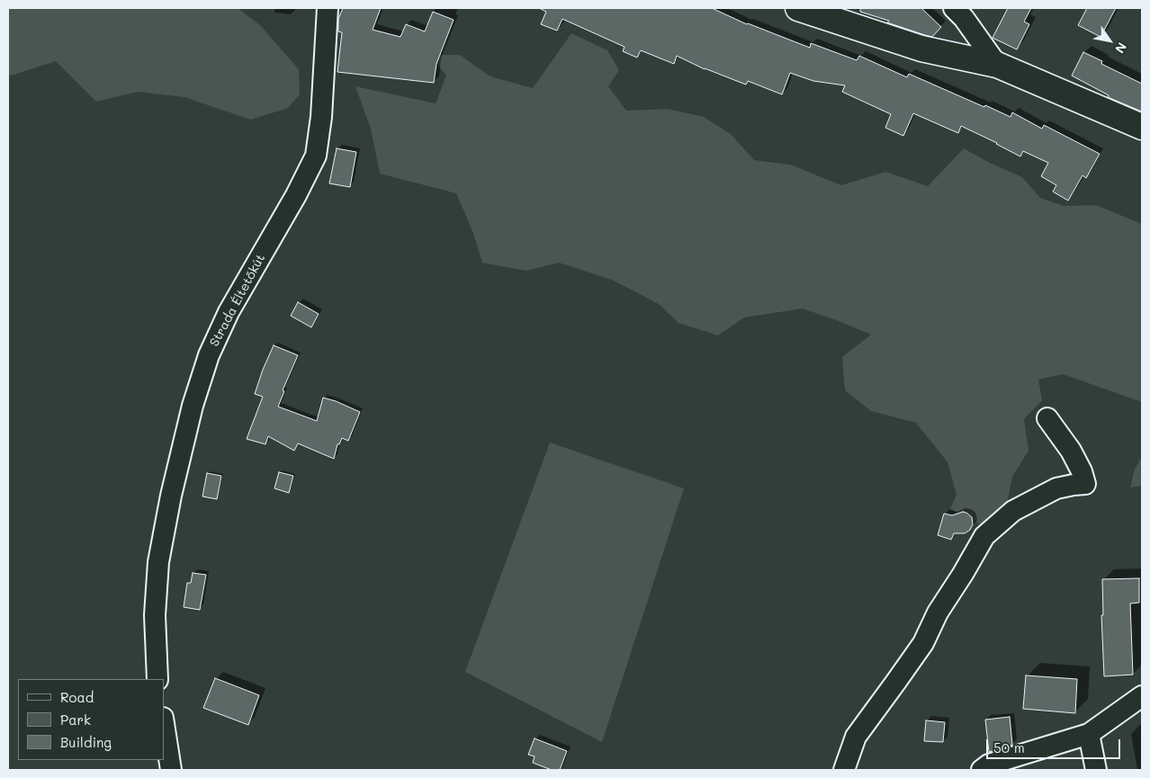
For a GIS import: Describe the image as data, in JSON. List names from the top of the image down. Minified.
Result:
{"streets":{"street":["Strada Éltetőkút"]},"legend":["Road","Park","Building"],"scale_bar":"50 m","north":"bottom right"}
